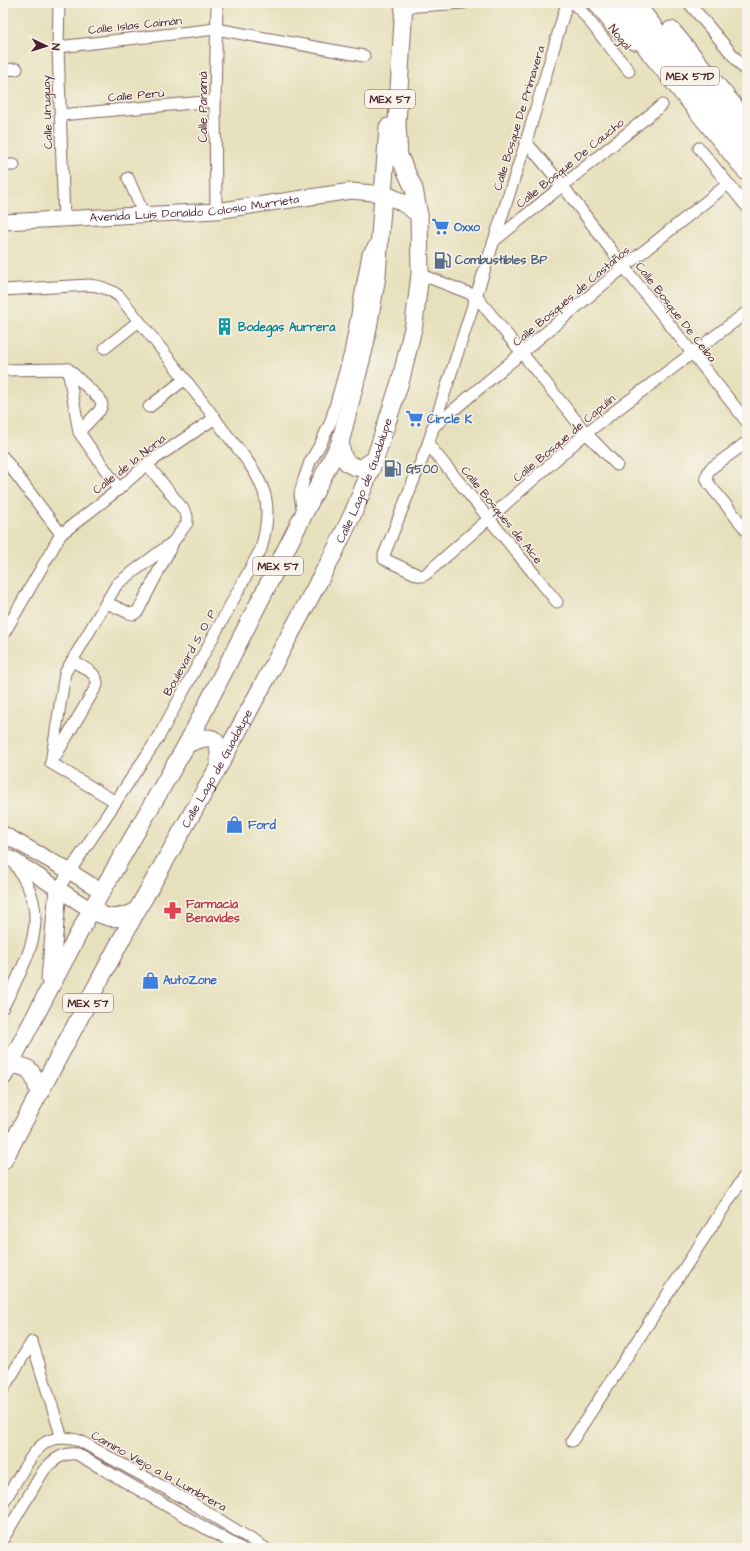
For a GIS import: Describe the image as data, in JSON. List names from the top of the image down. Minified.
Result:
{"streets":{"highway":["MEX 57D"],"main road":["MEX 57","Calle Lago de Guadalupe"],"street":["Calle Islas Caimán","Nogal","Calle Perú","Calle Panamá","Calle Uruguay","Calle Bosque De Primavera","Calle Bosque De Caucho","Avenida Luis Donaldo Colosio Murrieta","Calle Bosques de Castaños","Calle Bosque De Ceiba","Calle Bosque de Capulín","Calle de la Noria","Calle Bosques de Alce","Boulevard S. O. P.","Camino Viejo a la Lumbrera"]},"crossings":[["Calle Islas Caimán","Calle Panamá"],["Calle Islas Caimán","Calle Uruguay"],["Calle Perú","Calle Panamá"],["Calle Perú","Calle Uruguay"],["MEX 57","Avenida Luis Donaldo Colosio Murrieta"],["MEX 57","Calle Lago de Guadalupe"],["Calle Panamá","Avenida Luis Donaldo Colosio Murrieta"],["Calle Uruguay","Avenida Luis Donaldo Colosio Murrieta"],["Calle Bosque De Primavera","Calle Bosque De Caucho"],["Calle Bosque De Primavera","Calle Bosques de Castaños"],["Calle Bosque De Primavera","Calle Bosque De Ceiba"],["Calle Bosque De Primavera","Calle Bosque de Capulín"],["Calle Bosque De Primavera","Calle Bosques de Alce"],["Calle Bosque De Caucho","Calle Bosque De Ceiba"],["Calle Bosques de Castaños","Calle Bosque De Ceiba"],["Calle Bosque De Ceiba","Calle Bosque de Capulín"],["Calle Bosque de Capulín","Calle Bosques de Alce"],["Calle de la Noria","Boulevard S. O. P."]],"places":{"supermarket":["Oxxo","Circle K"],"fuel station":["Combustibles BP","G500"],"building":["Bodegas Aurrera"],"shop":["Ford","AutoZone"],"pharmacy":["Farmacia Benavides"]},"north":"right"}
